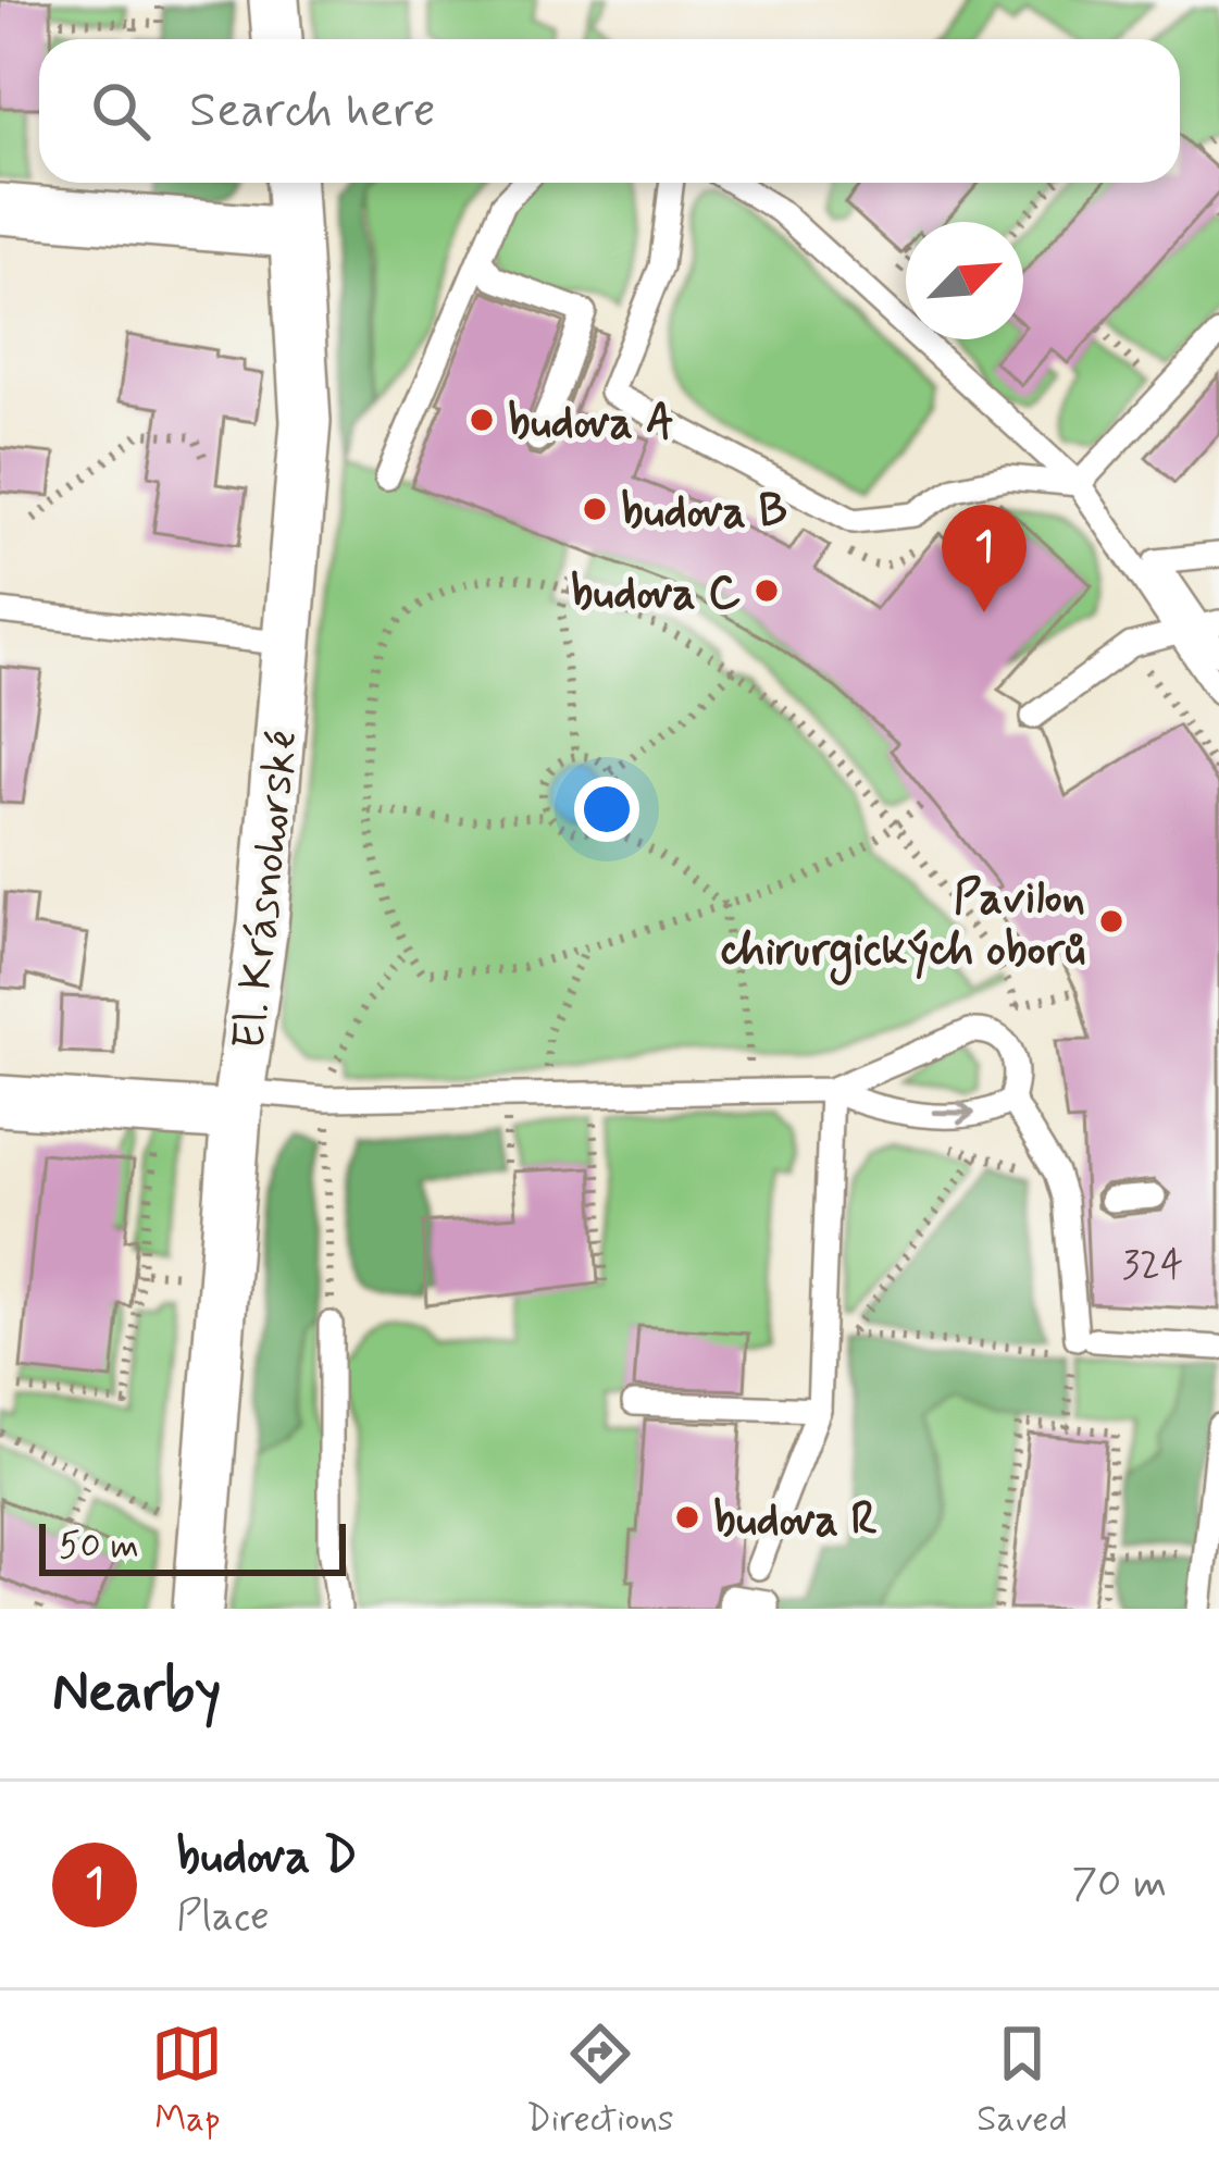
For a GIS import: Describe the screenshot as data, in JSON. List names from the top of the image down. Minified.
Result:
{"streets":{"street":["El. Krásnohorské"]},"places":["budova A","budova B","budova C","Pavilon chirurgických oborů","budova R"],"house_numbers":["324"],"scale_bar":"50 m","north":"top right","page":{"search":"Search here","pins":"1","scale":"50 m","heading":"Nearby","list":[{"mark":"1","name":"budova D","note":"Place","value":"70 m"}],"nav":["Map","Directions","Saved"]}}
